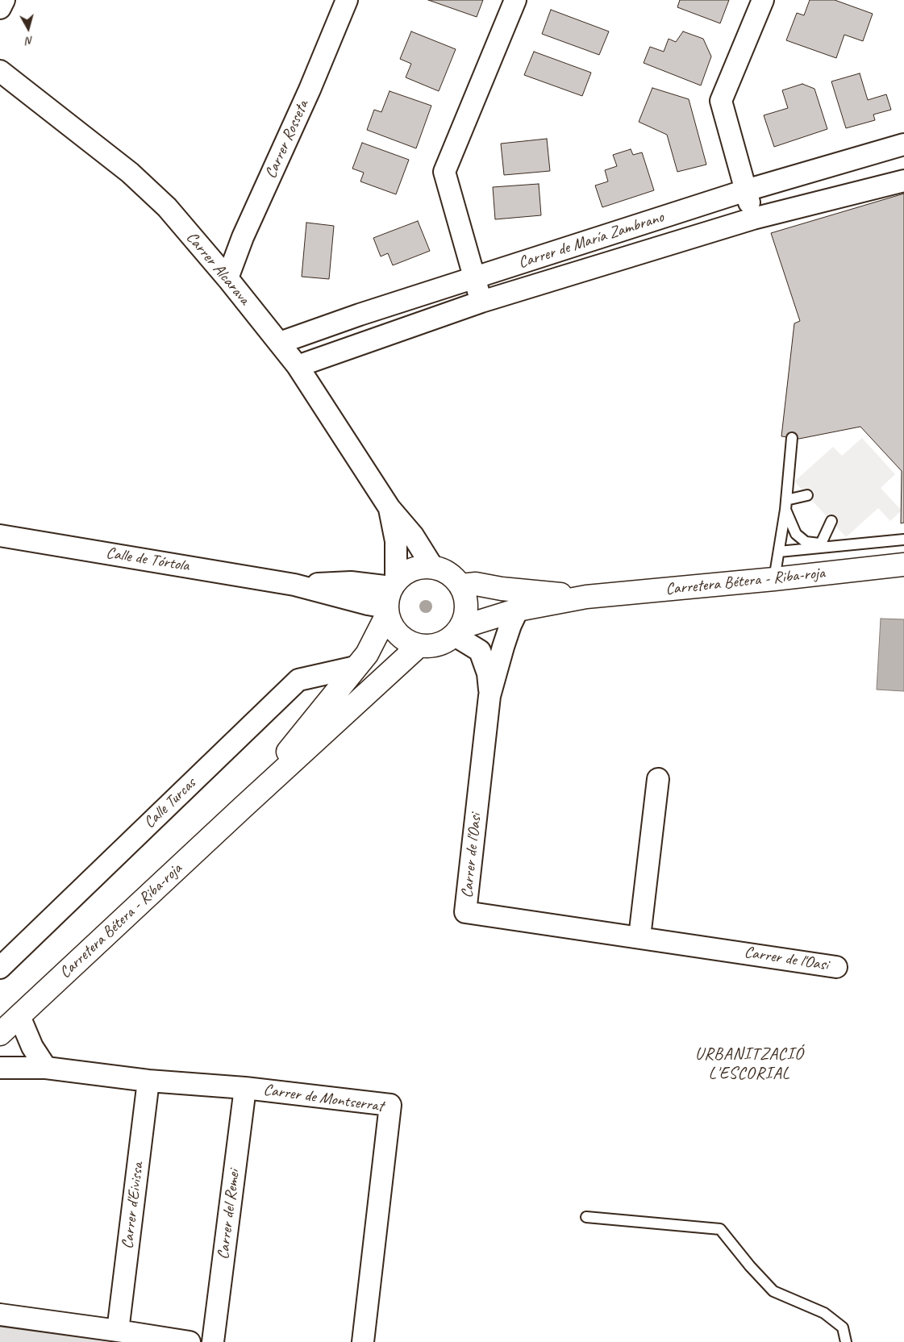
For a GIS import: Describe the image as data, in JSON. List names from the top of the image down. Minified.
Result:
{"streets":{"main road":["Carretera Bétera - Riba-roja"],"street":["Carrer Rosseta","Carrer de María Zambrano","Carrer Alcarava","Calle de Tórtola","Calle Turcas","Carrer de l'Oasi","Carrer de Montserrat","Carrer d'Eivissa","Carrer del Remei"]},"crossings":[["Carrer Rosseta","Carrer Alcarava"],["Carrer de María Zambrano","Carrer Alcarava"],["Carrer Alcarava","Calle de Tórtola"],["Carrer Alcarava","Carretera Bétera - Riba-roja"],["Carrer Alcarava","Carrer de l'Oasi"],["Calle de Tórtola","Carretera Bétera - Riba-roja"],["Calle de Tórtola","Carrer de l'Oasi"],["Carretera Bétera - Riba-roja","Calle Turcas"],["Carretera Bétera - Riba-roja","Carrer de l'Oasi"],["Carrer de Montserrat","Carrer d'Eivissa"],["Carrer de Montserrat","Carrer del Remei"]],"districts":["URBANITZACIÓ L'ESCORIAL"],"north":"bottom"}
